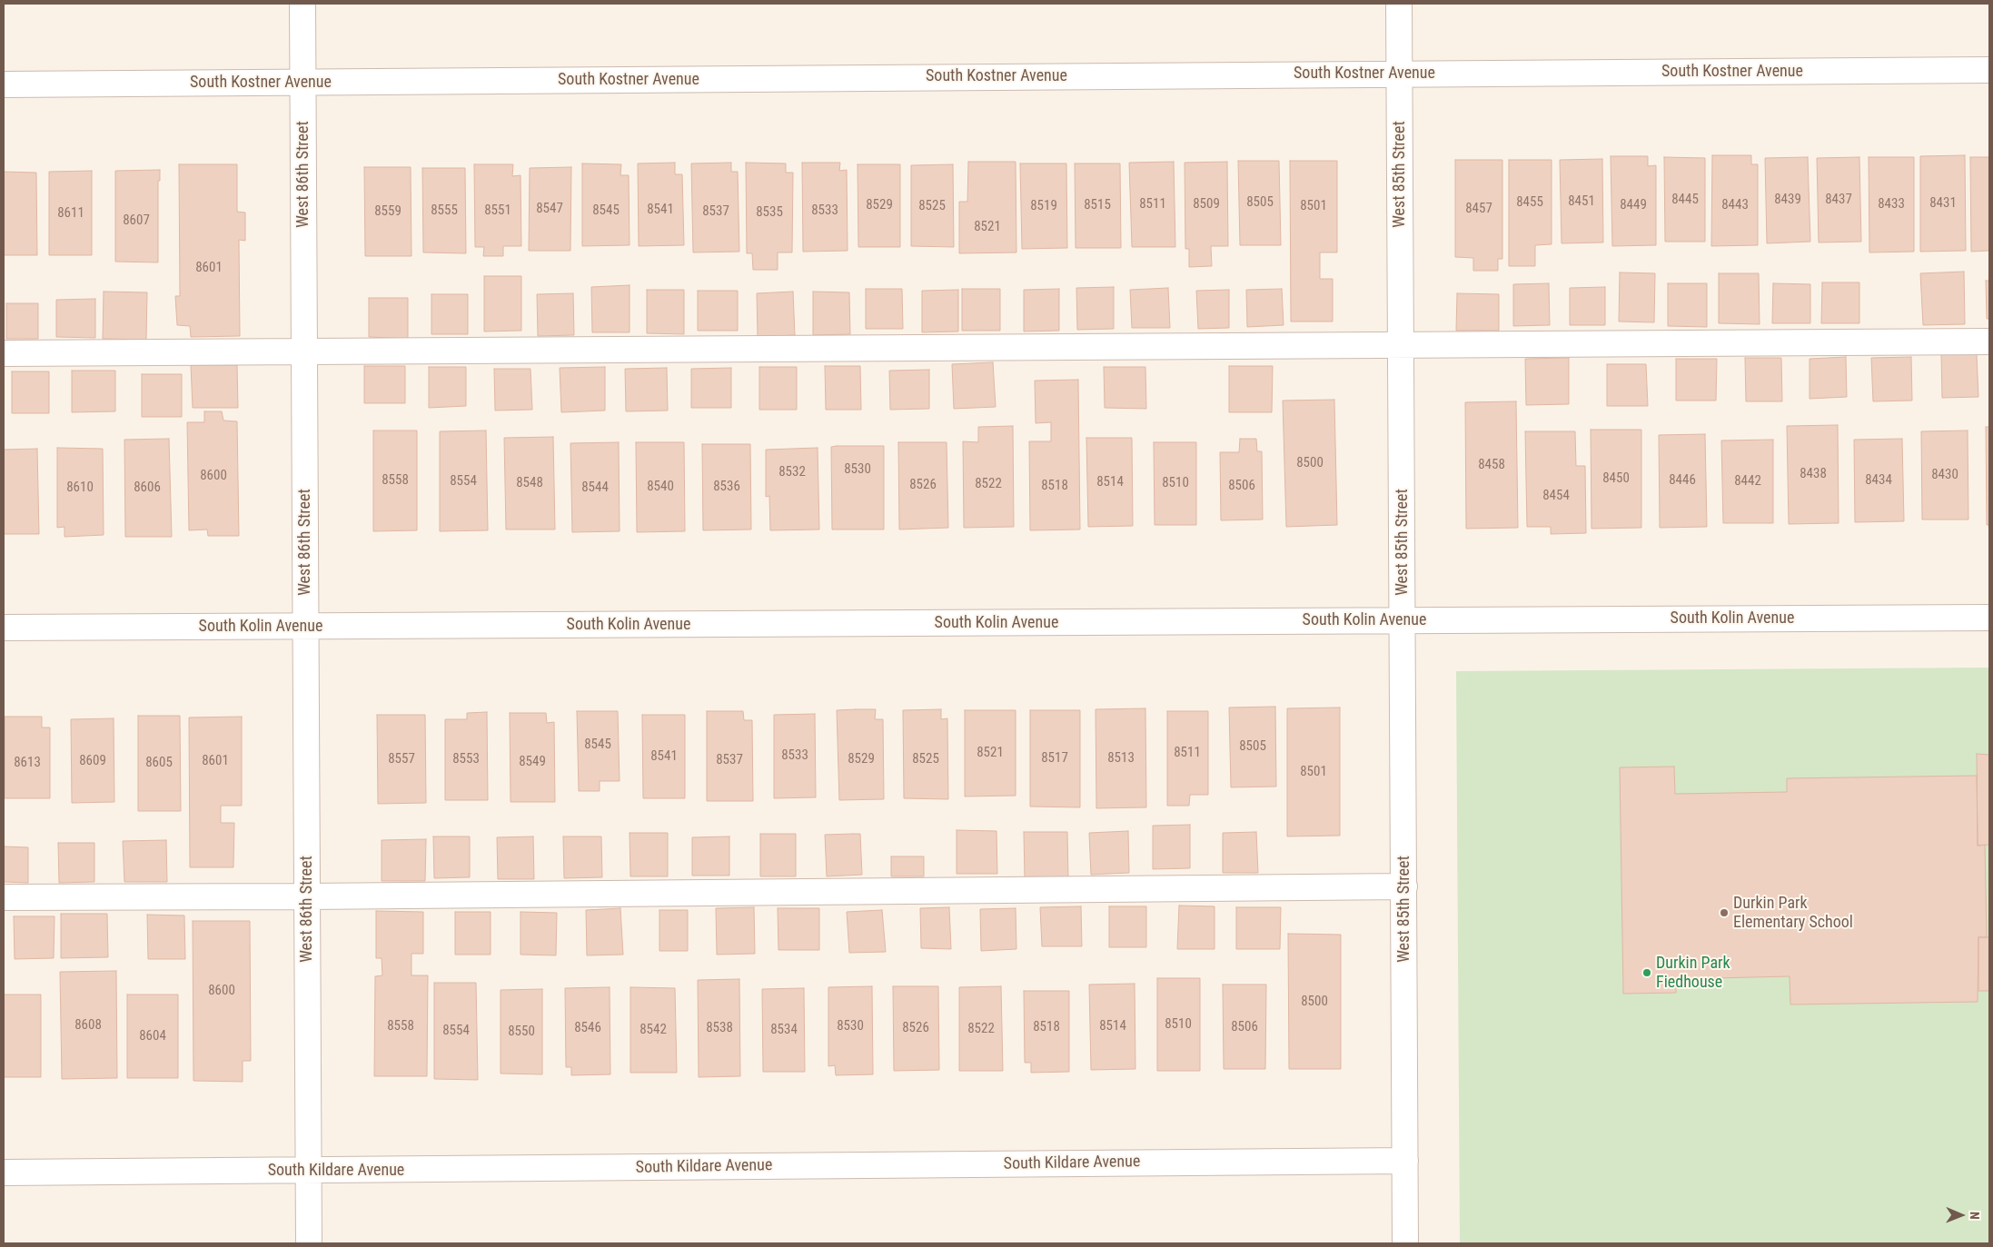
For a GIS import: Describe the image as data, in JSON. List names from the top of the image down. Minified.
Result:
{"streets":{"street":["South Kostner Avenue","West 86th Street","West 85th Street","South Kolin Avenue","South Kildare Avenue"]},"crossings":[["South Kostner Avenue","West 86th Street"],["South Kostner Avenue","West 85th Street"],["West 86th Street","South Kolin Avenue"],["West 86th Street","South Kildare Avenue"],["West 85th Street","South Kolin Avenue"],["West 85th Street","South Kildare Avenue"]],"places":["Durkin Park Elementary School","Durkin Park Fiedhouse"],"house_numbers":["8445","8439","8437","8451","8505","8455","8431","8511","8509","8433","8529","8515","8449","8443","8525","8519","8501","8547","8457","8541","8555","8551","8545","8533","8559","8537","8535","8611","8607","8521","8601","8500","8458","8530","8532","8438","8430","8600","8450","8558","8446","8434","8554","8442","8514","8548","8510","8522","8526","8518","8506","8540","8536","8610","8606","8544","8454","8545","8505","8521","8511","8533","8541","8517","8513","8557","8553","8529","8525","8537","8609","8601","8549","8613","8605","8501","8600","8500","8510","8608","8558","8530","8514","8518","8506","8546","8538","8526","8522","8542","8534","8554","8550","8604"],"north":"right"}
